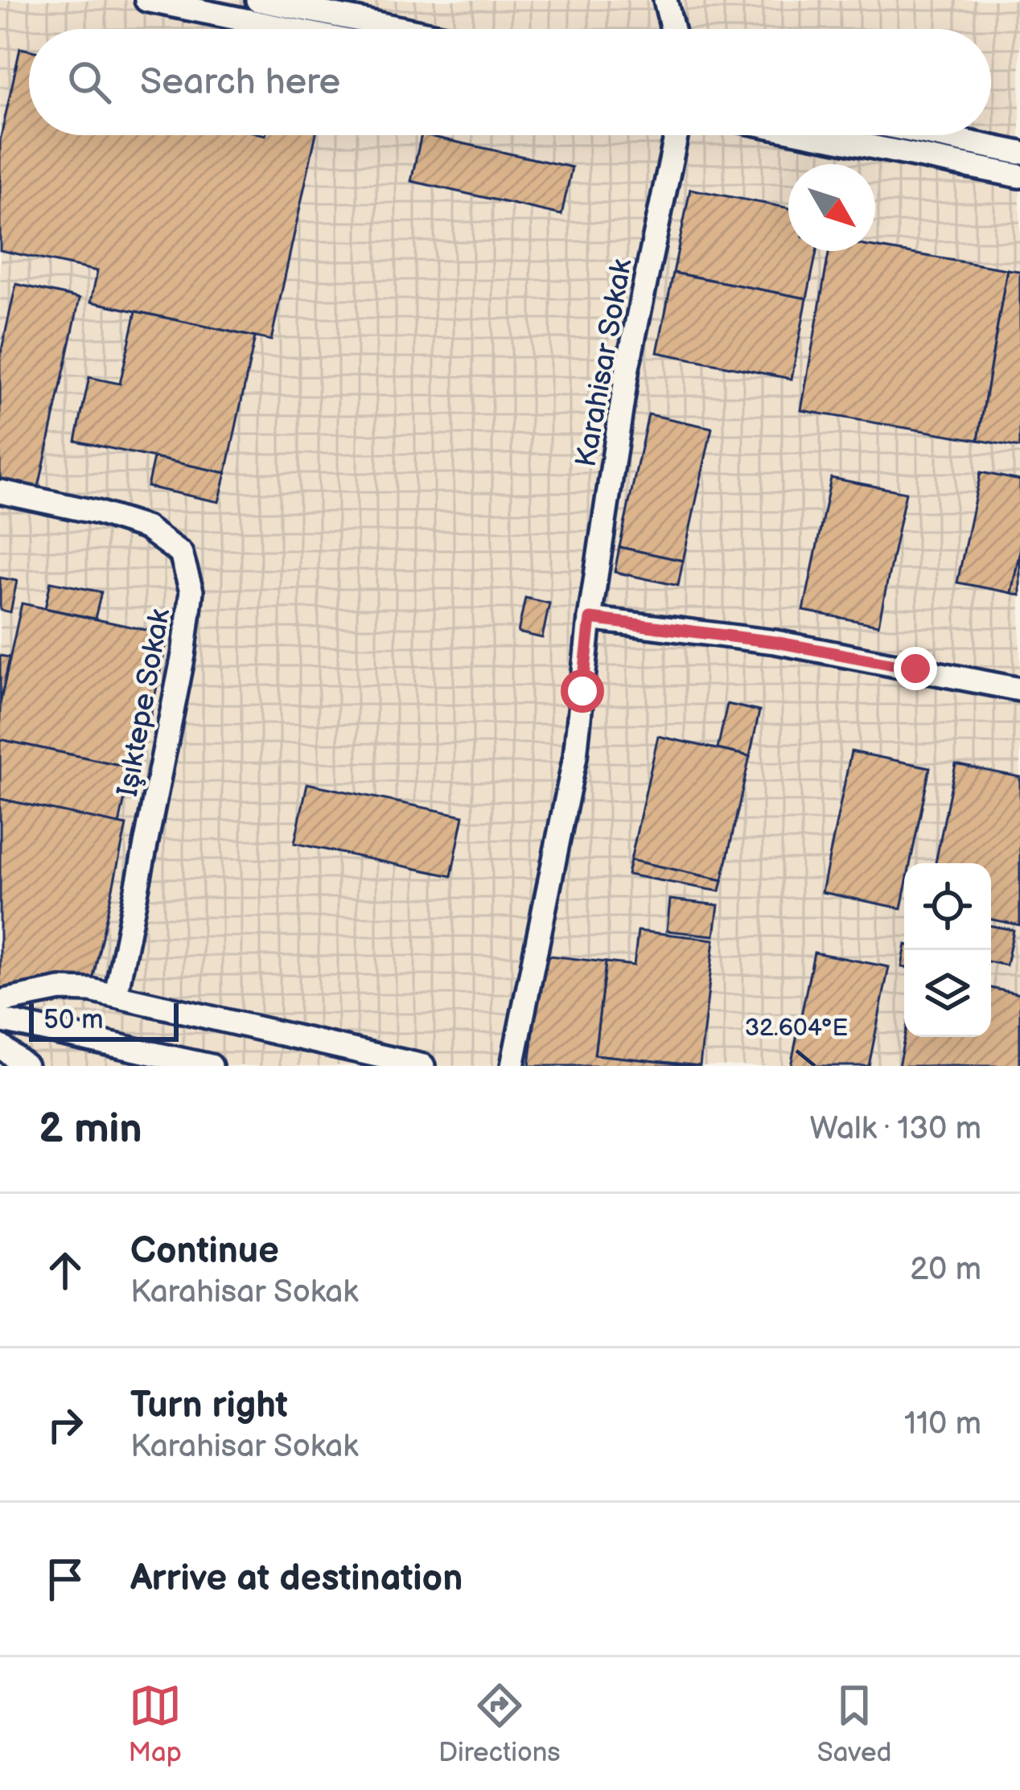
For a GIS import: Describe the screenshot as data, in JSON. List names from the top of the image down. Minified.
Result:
{"streets":{"street":["Karahisar Sokak","Işıktepe Sokak"]},"scale_bar":"50 m","north":"bottom right","page":{"search":"Search here","scale":"50 m","heading":["2 min","Walk · 130 m"],"list":[["Continue","Karahisar Sokak","20 m"],["Turn right","Karahisar Sokak","110 m"],"Arrive at destination"],"nav":["Map","Directions","Saved"]},"coordinates":["32.604°E"]}
